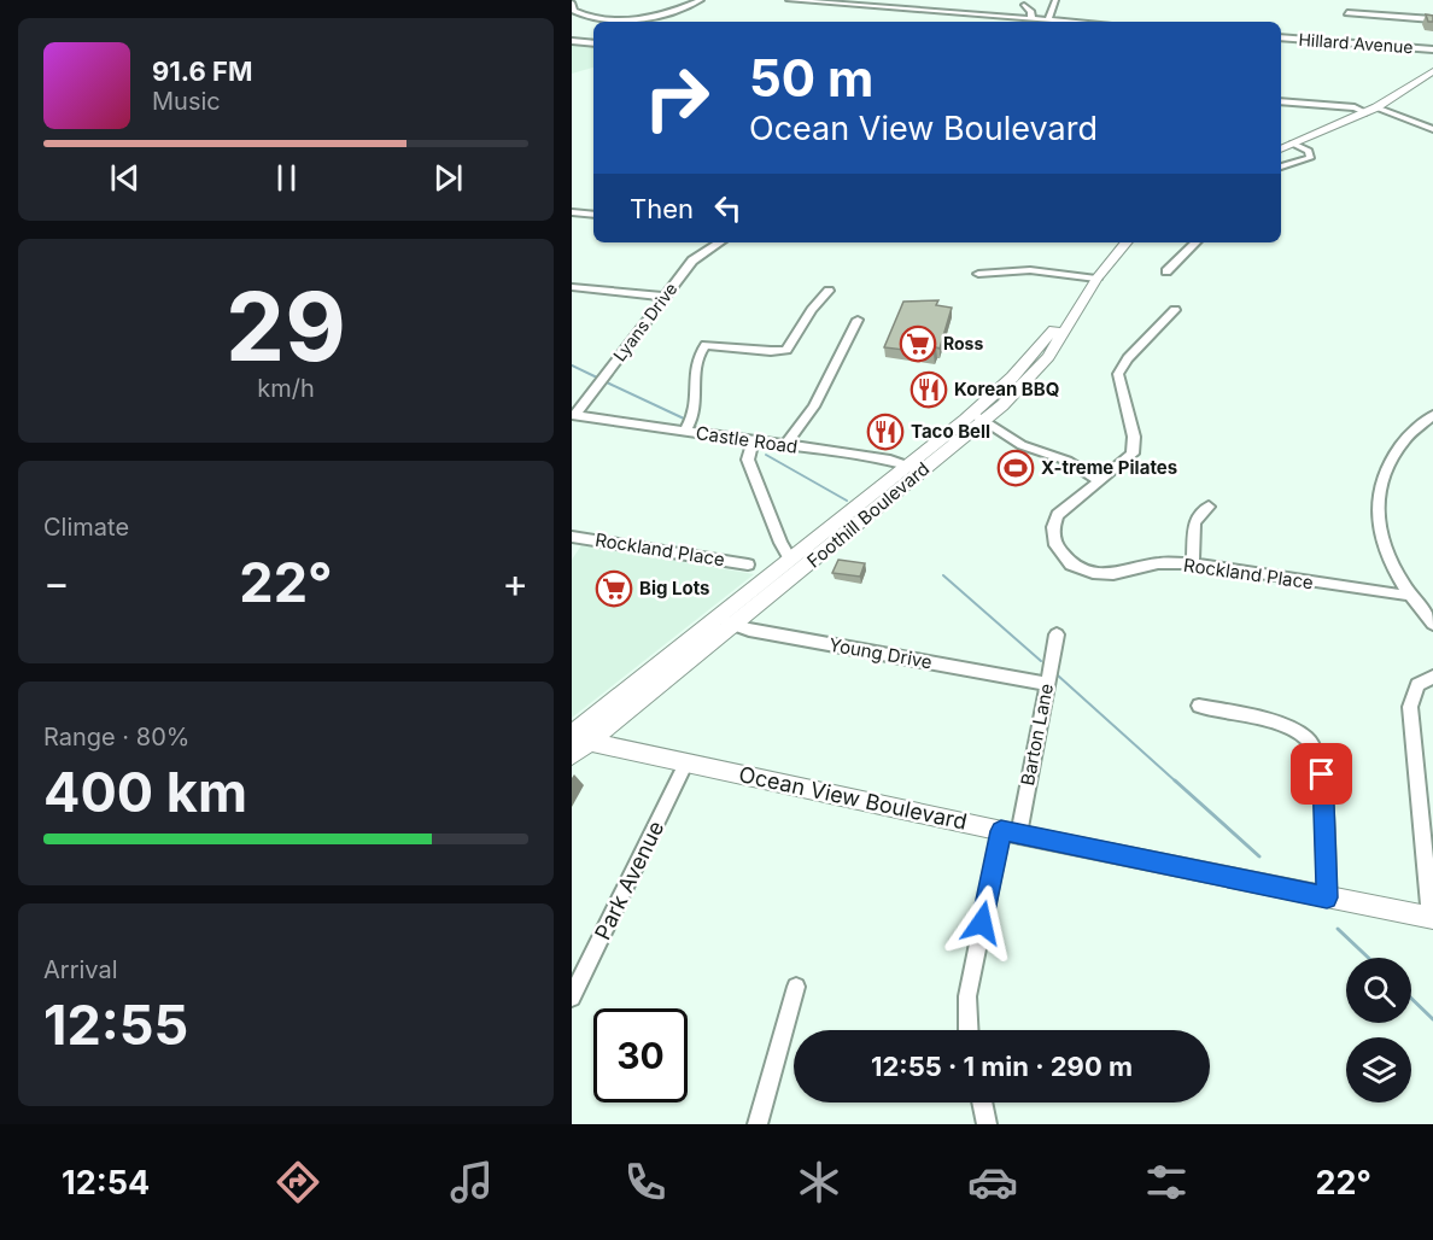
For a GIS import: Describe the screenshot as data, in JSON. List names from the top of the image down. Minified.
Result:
{"streets":{"main road":["Foothill Boulevard","Ocean View Boulevard"],"street":["Hillard Avenue","Lyans Drive","Castle Road","Rockland Place","Young Drive","Barton Lane","Park Avenue"]},"crossings":[["Lyans Drive","Castle Road"],["Castle Road","Foothill Boulevard"],["Foothill Boulevard","Young Drive"],["Foothill Boulevard","Ocean View Boulevard"],["Young Drive","Barton Lane"],["Barton Lane","Ocean View Boulevard"],["Ocean View Boulevard","Park Avenue"]],"places":{"supermarket":["Ross","Big Lots"],"restaurant":["Korean BBQ","Taco Bell"],"sports":["X-treme Pilates"]},"page":{"turn":["50 m","Ocean View Boulevard"],"song":["91.6 FM","Music"],"then":"Then","tile":[["29","km/h"],"Climate",["Range · 80%","400 km"],["Arrival","12:55"]],"heat":["−","22°","+"],"limit":"30","trip":"12:55 · 1 min · 290 m","tabs":["12:54","22°"]}}
